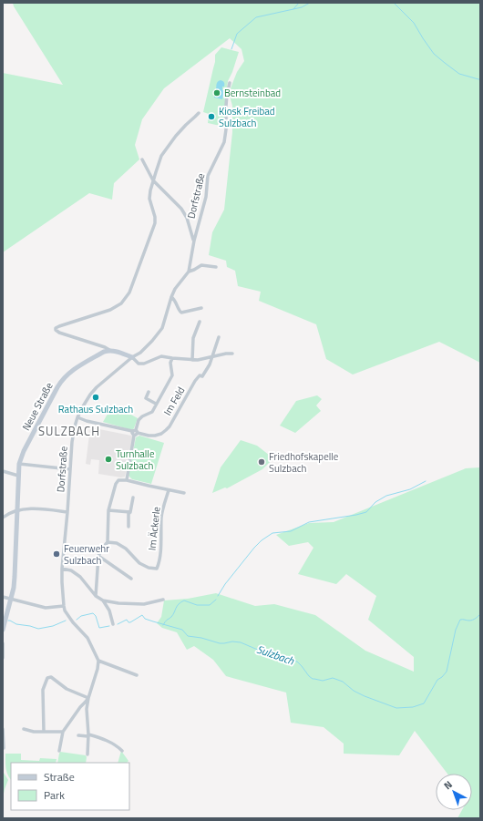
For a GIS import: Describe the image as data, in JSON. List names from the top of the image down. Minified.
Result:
{"streets":{"street":["Dorfstraße","Im Feld","Neue Straße","Im Äckerle"]},"crossings":[["Dorfstraße","Im Feld"]],"districts":["SULZBACH"],"water":["Sulzbach"],"places":["Bernsteinbad","Kiosk Freibad Sulzbach","Rathaus Sulzbach","Turnhalle Sulzbach","Friedhofskapelle Sulzbach","Feuerwehr Sulzbach"],"legend":["Straße","Park"],"north":"top left"}
